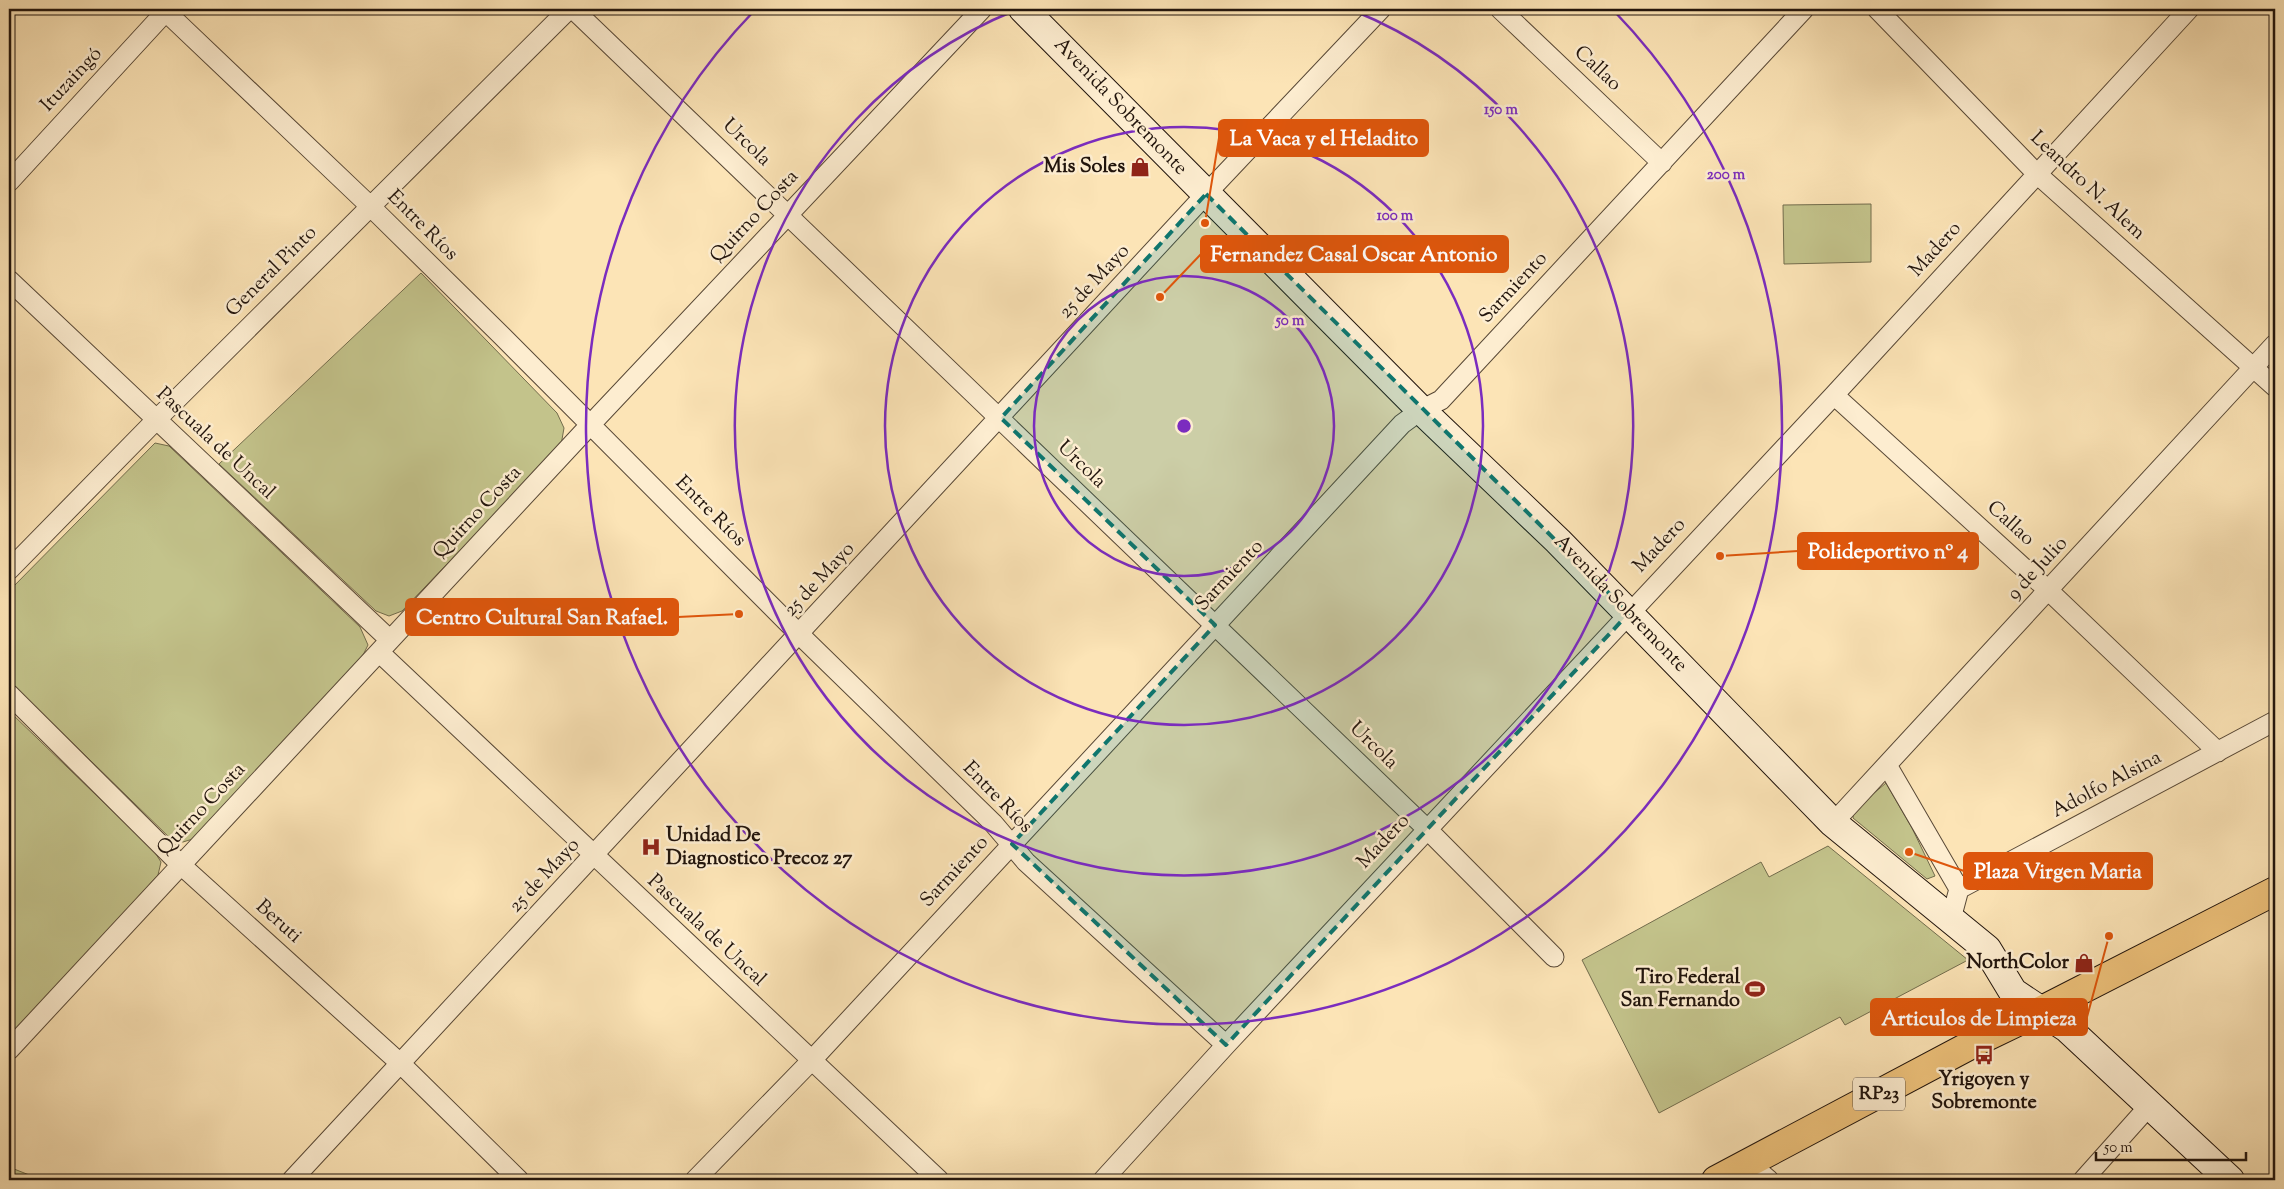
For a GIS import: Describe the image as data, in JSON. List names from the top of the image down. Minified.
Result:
{"streets":{"main road":["Avenida Sobremonte","RP23"],"street":["Callao","Ituzaingó","Urcola","Leandro N. Alem","Quirno Costa","Entre Ríos","Madero","General Pinto","25 de Mayo","Sarmiento","Pascuala de Uncal","9 de Julio","Adolfo Alsina","Beruti"]},"crossings":[["Callao","Madero"],["Callao","Sarmiento"],["Callao","9 de Julio"],["Callao","Adolfo Alsina"],["Ituzaingó","Entre Ríos"],["Avenida Sobremonte","Madero"],["Avenida Sobremonte","25 de Mayo"],["Avenida Sobremonte","Sarmiento"],["Avenida Sobremonte","9 de Julio"],["Avenida Sobremonte","RP23"],["Urcola","Quirno Costa"],["Urcola","Madero"],["Urcola","25 de Mayo"],["Urcola","Sarmiento"],["Leandro N. Alem","Madero"],["Leandro N. Alem","9 de Julio"],["Quirno Costa","Entre Ríos"],["Quirno Costa","Pascuala de Uncal"],["Quirno Costa","Beruti"],["Entre Ríos","Madero"],["Entre Ríos","General Pinto"],["Entre Ríos","25 de Mayo"],["Entre Ríos","Sarmiento"],["General Pinto","Pascuala de Uncal"],["25 de Mayo","Pascuala de Uncal"],["25 de Mayo","Beruti"],["Sarmiento","Pascuala de Uncal"]],"places":{"shop":["Mis Soles","NorthColor"],"other":["La Vaca y el Heladito","Fernandez Casal Oscar Antonio","Polideportivo nº 4","Centro Cultural San Rafael.","Plaza Virgen Maria","Articulos de Limpieza"],"hospital":["Unidad De Diagnostico Precoz 27"],"sports":["Tiro Federal San Fernando"],"bus stop":["Yrigoyen y Sobremonte"]},"scale_bar":"50 m","rings":["150 m","200 m","100 m","50 m"]}
